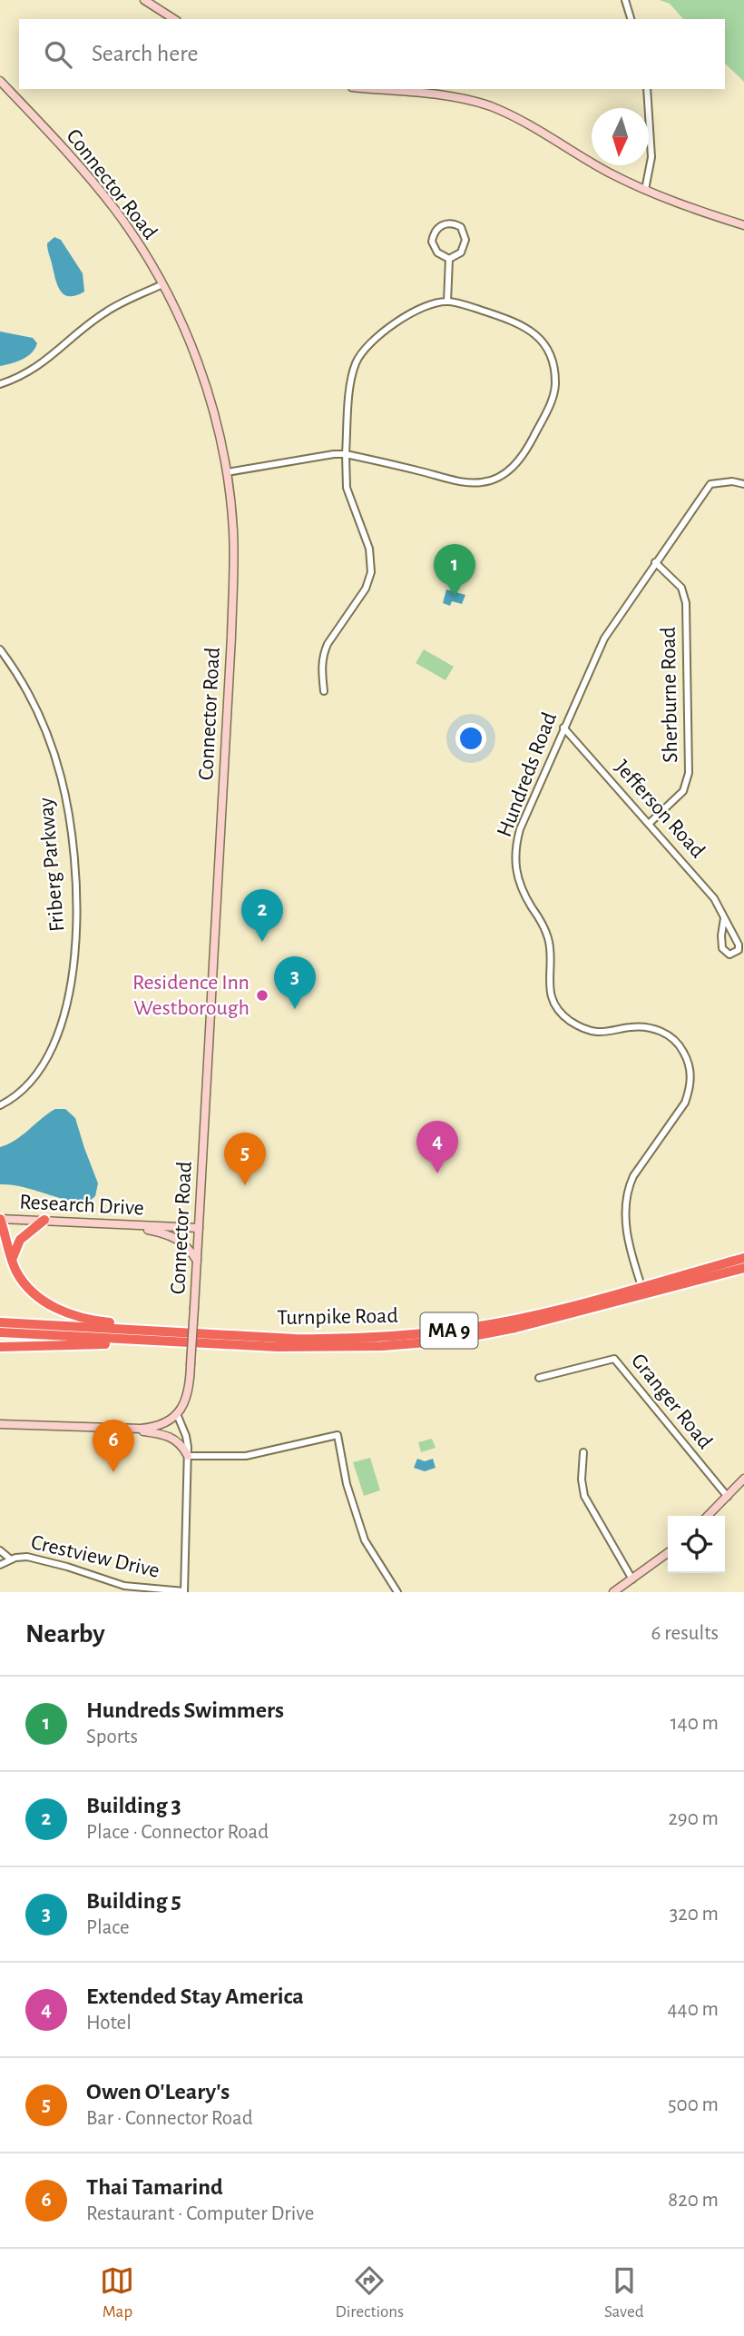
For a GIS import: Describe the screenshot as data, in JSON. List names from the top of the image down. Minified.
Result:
{"streets":{"highway":["Turnpike Road","MA 9"],"street":["Connector Road","Sherburne Road","Hundreds Road","Jefferson Road","Friberg Parkway","Research Drive","Granger Road","Crestview Drive"]},"crossings":[["Connector Road","Research Drive"],["Sherburne Road","Hundreds Road"],["Sherburne Road","Jefferson Road"],["Hundreds Road","Jefferson Road"],["Hundreds Road","Turnpike Road"]],"places":["Residence Inn Westborough"],"north":"bottom","page":{"search":"Search here","pins":["1","2","3","4","5","6"],"heading":["Nearby","6 results"],"list":[{"mark":"1","name":"Hundreds Swimmers","note":"Sports","value":"140 m"},{"mark":"2","name":"Building 3","note":"Place · Connector Road","value":"290 m"},{"mark":"3","name":"Building 5","note":"Place","value":"320 m"},{"mark":"4","name":"Extended Stay America","note":"Hotel","value":"440 m"},{"mark":"5","name":"Owen O'Leary's","note":"Bar · Connector Road","value":"500 m"},{"mark":"6","name":"Thai Tamarind","note":"Restaurant · Computer Drive","value":"820 m"}],"nav":["Map","Directions","Saved"]}}
